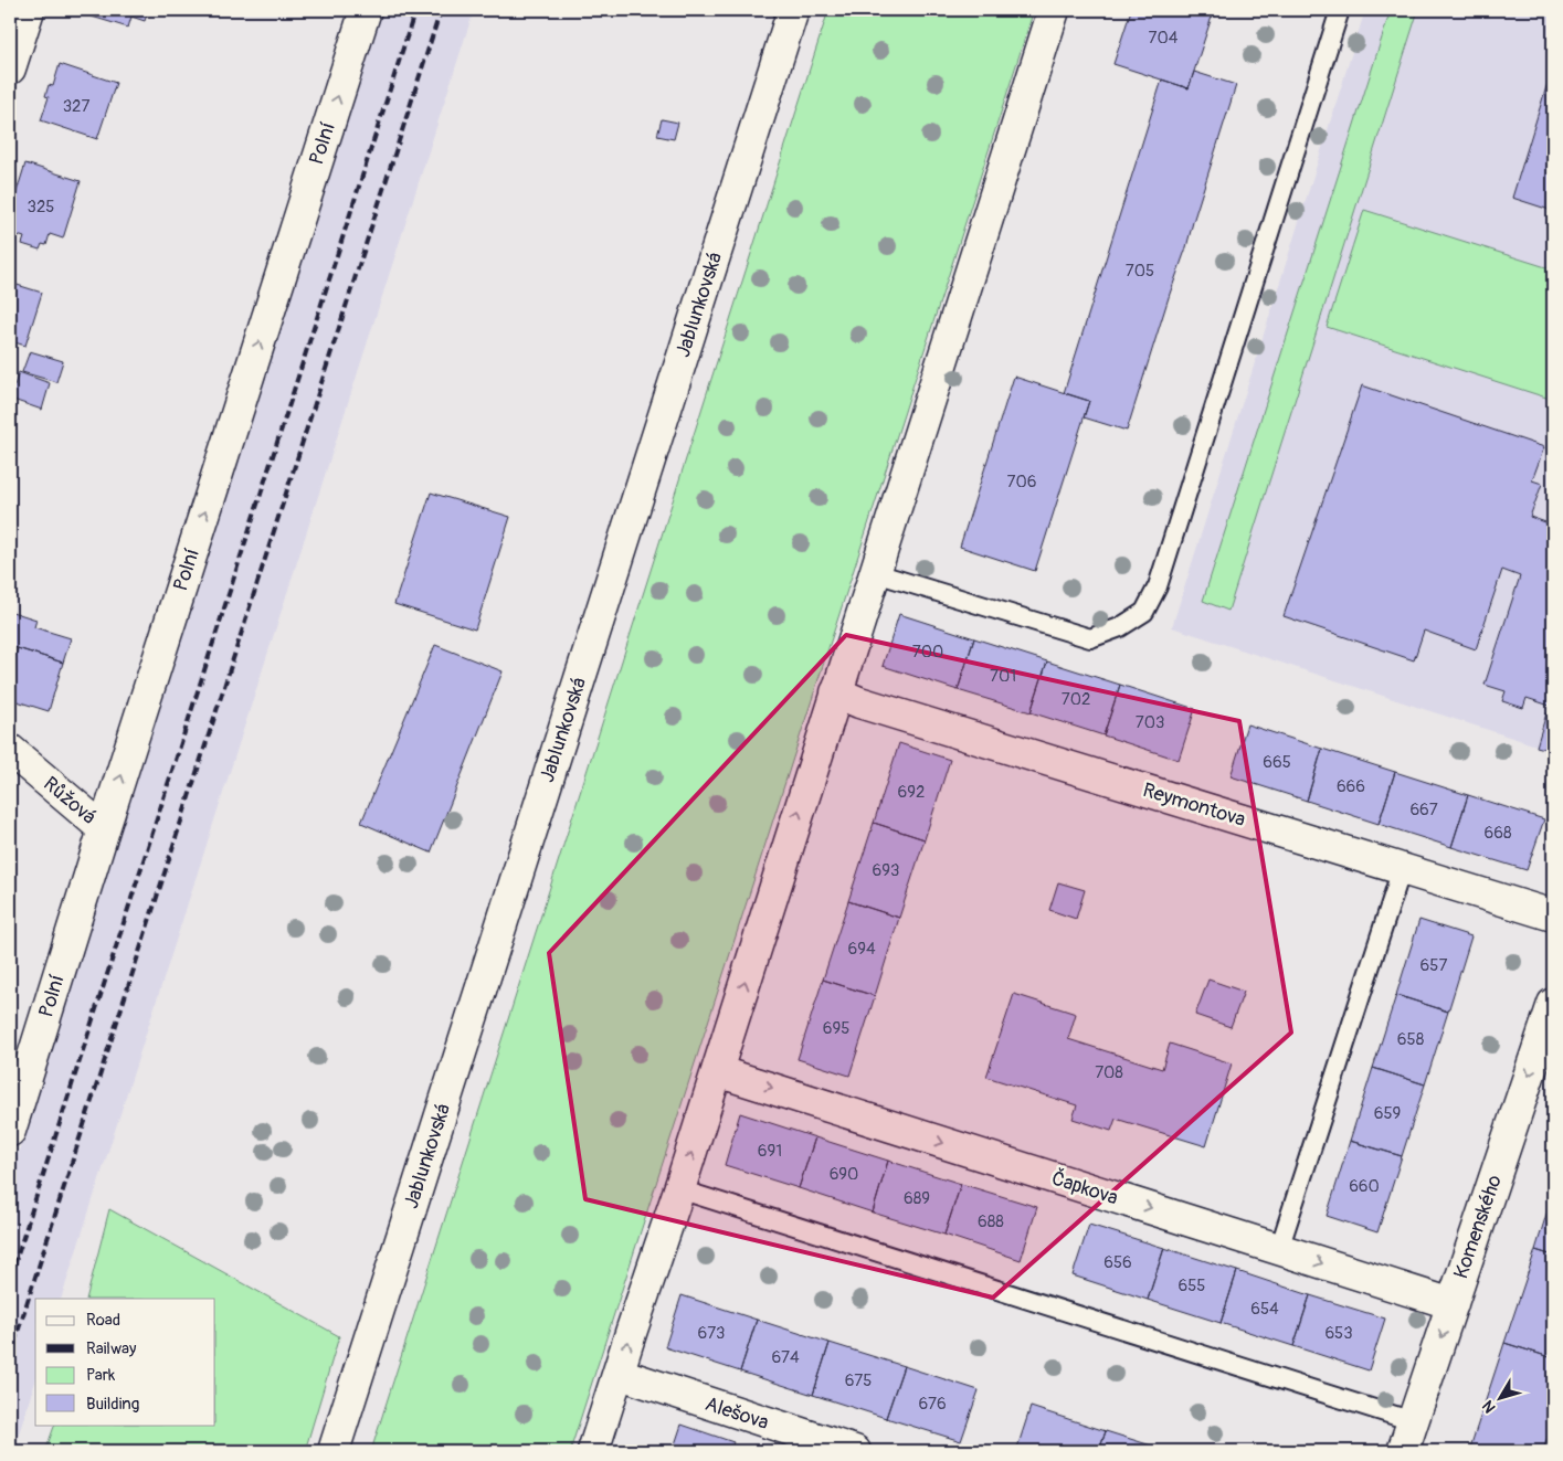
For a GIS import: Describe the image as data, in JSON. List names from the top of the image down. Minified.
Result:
{"streets":{"street":["Polní","Jablunkovská","Růžová","Reymontova","Čapkova","Komenského","Alešova"]},"crossings":[["Polní","Růžová"],["Čapkova","Komenského"]],"one_way":["Polní","Čapkova","Komenského"],"house_numbers":["704","327","325","705","706","700","701","702","703","665","666","692","667","668","693","694","657","695","658","708","659","691","690","660","689","688","656","655","654","673","653","674","675","676"],"legend":["Road","Railway","Park","Building"],"north":"bottom left"}
